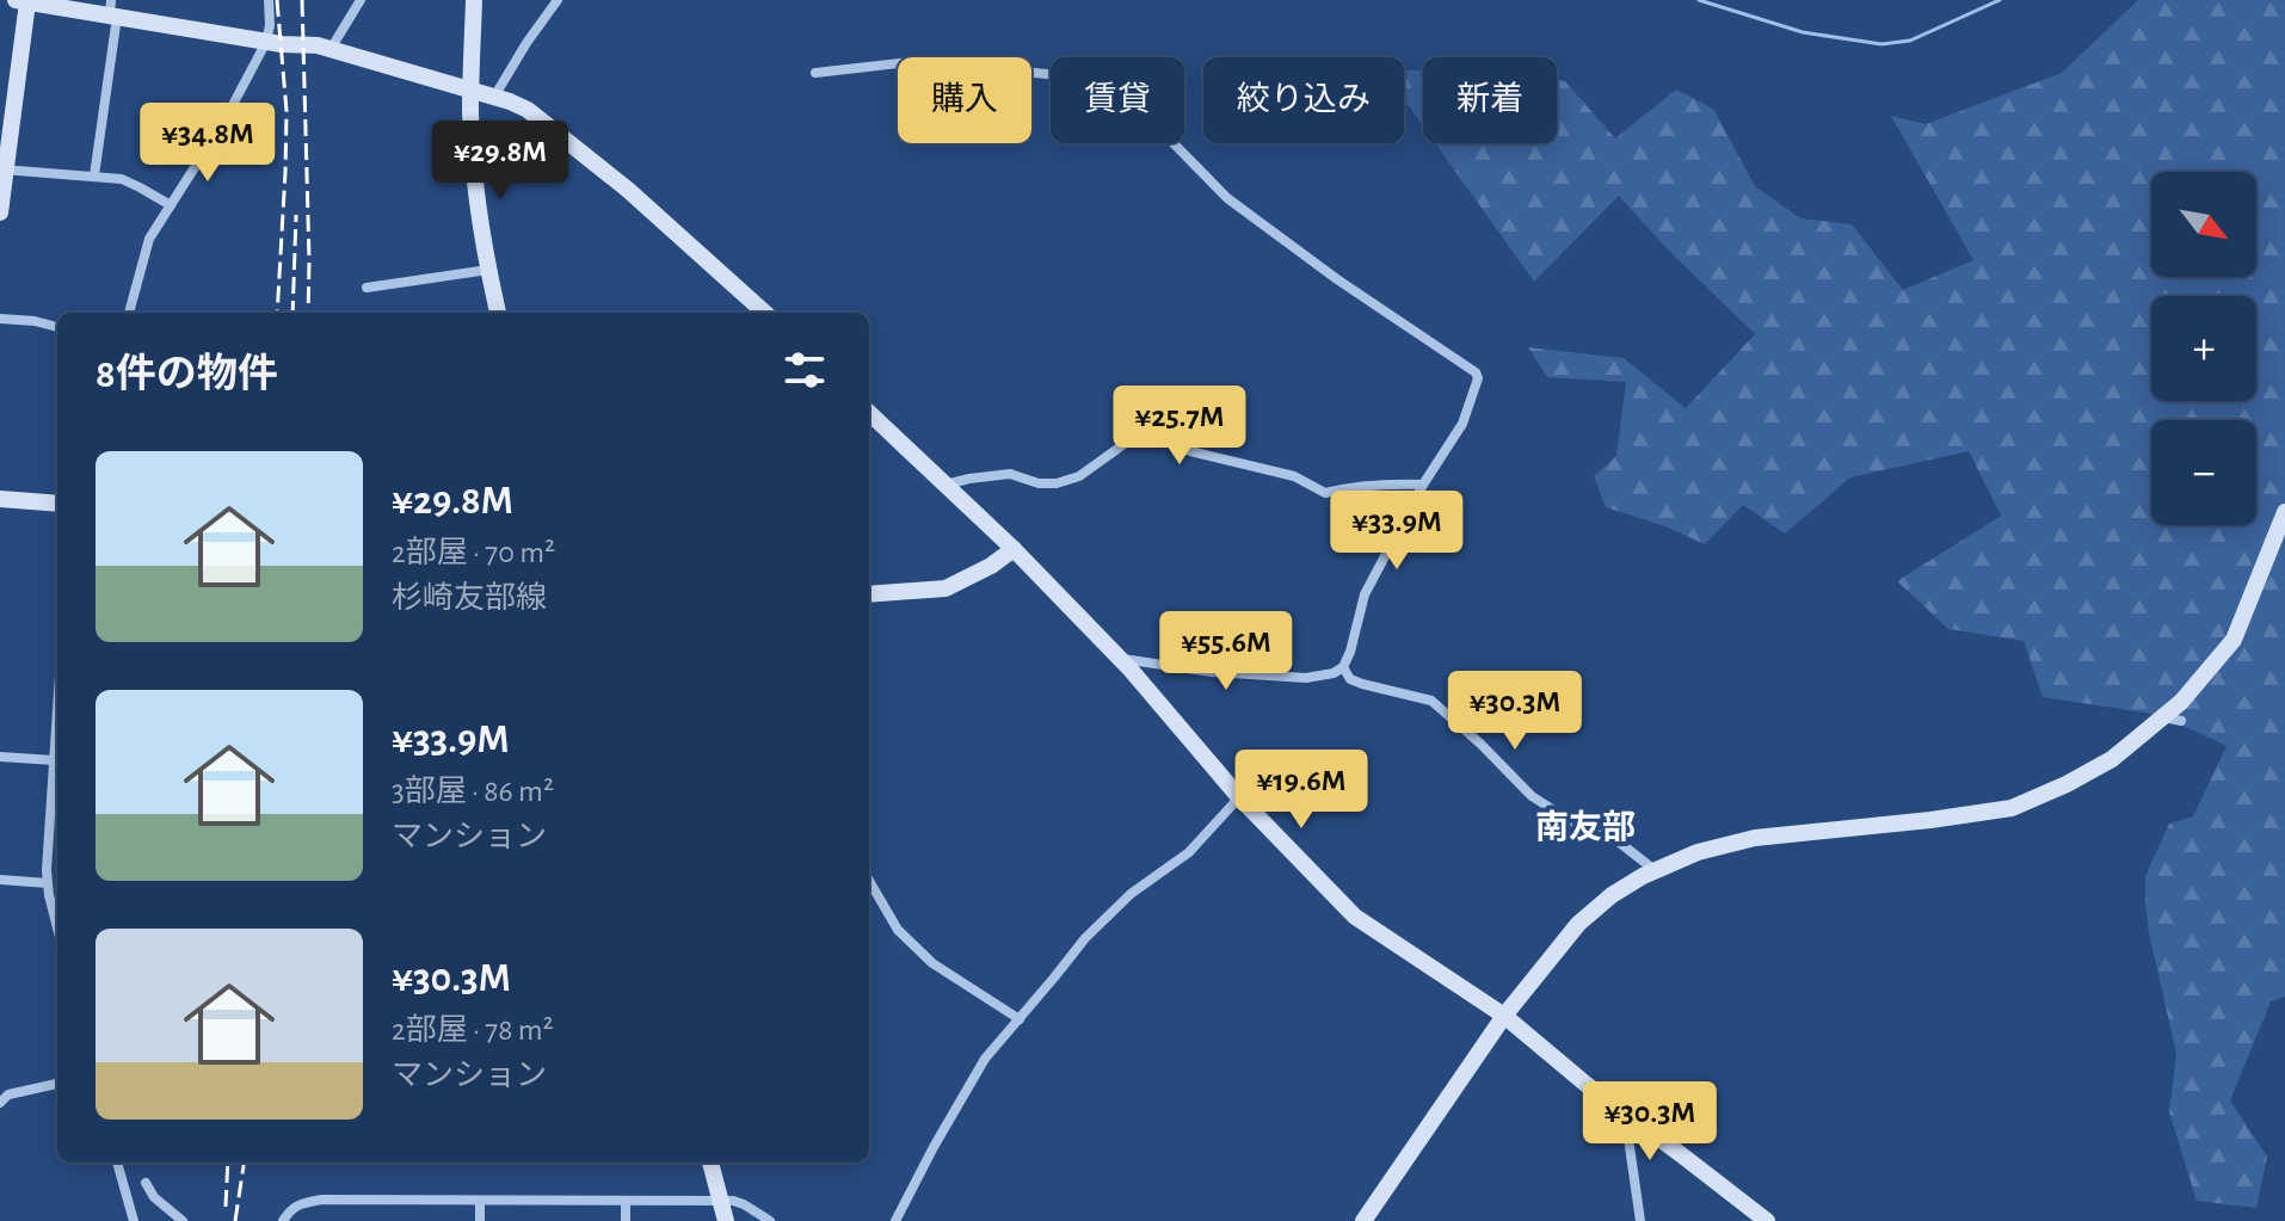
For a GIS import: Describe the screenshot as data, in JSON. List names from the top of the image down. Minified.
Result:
{"districts":["南友部"],"north":"bottom right","page":{"chip":["購入","賃貸","絞り込み","新着"],"price":["¥34.8M","¥29.8M","¥25.7M","¥33.9M","¥55.6M","¥30.3M","¥19.6M","¥30.3M"],"map_buttons":["+","−"],"heading":"8件の物件","list":[{"name":"¥29.8M","note":"2部屋 · 70 m² · 杉崎友部線"},{"name":"¥33.9M","note":"3部屋 · 86 m² · マンション"},{"name":"¥30.3M","note":"2部屋 · 78 m² · マンション"}]}}
